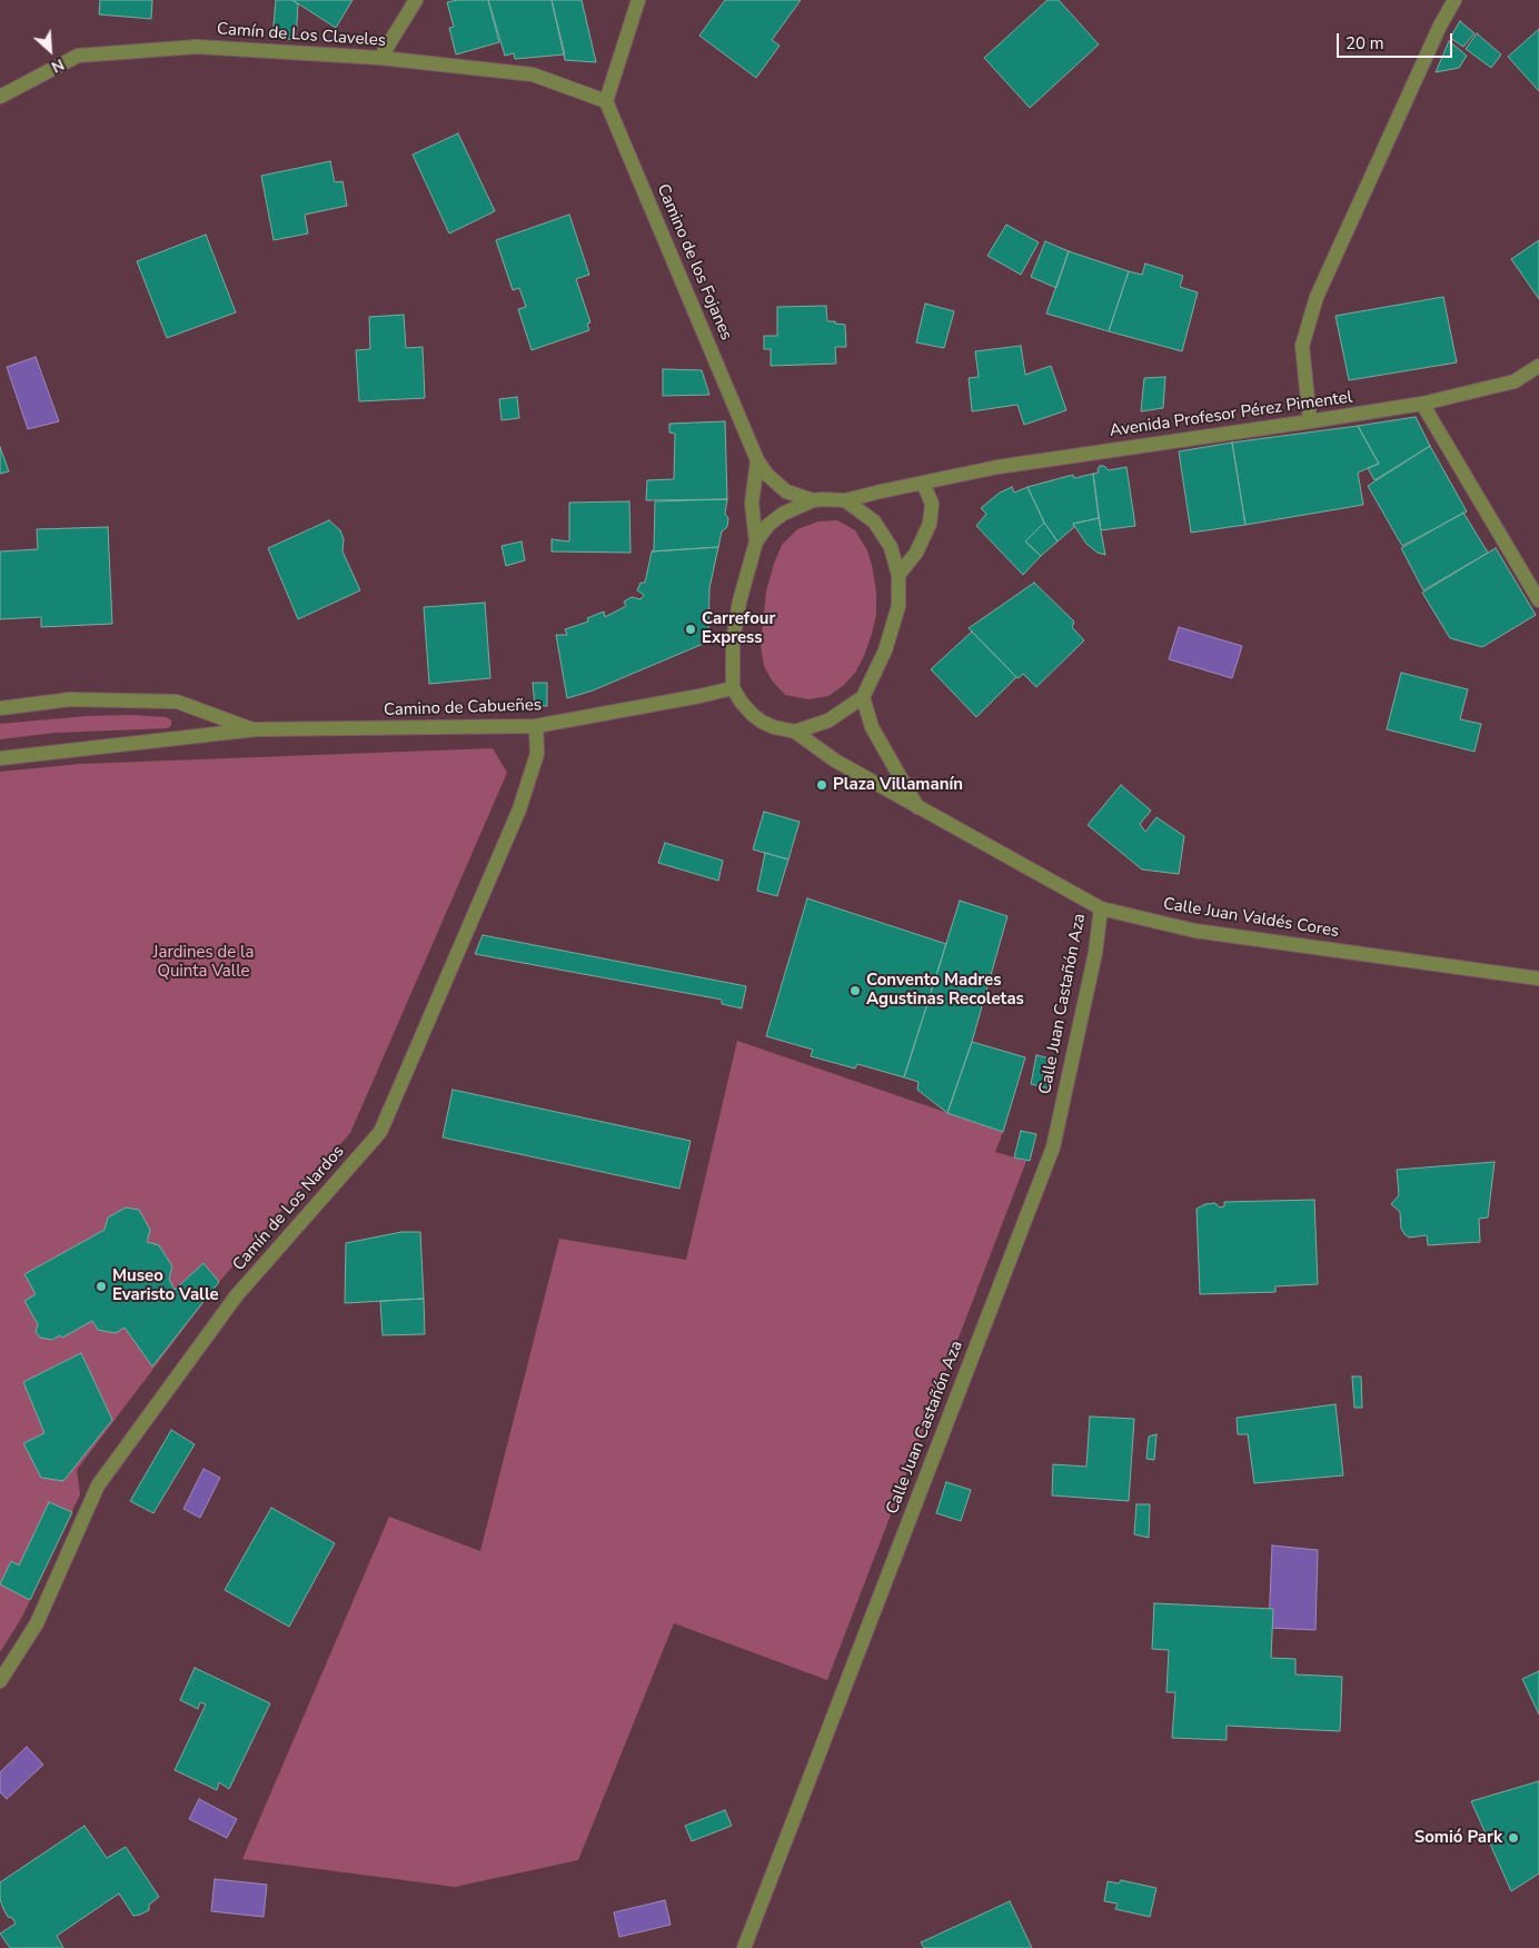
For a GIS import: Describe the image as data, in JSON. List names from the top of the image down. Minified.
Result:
{"streets":{"street":["Camín de Los Claveles","Camino de los Fojanes","Avenida Profesor Pérez Pimentel","Camino de Cabueñes","Calle Juan Valdés Cores","Calle Juan Castañón Aza","Camín de Los Nardos"]},"crossings":[["Camín de Los Claveles","Camino de los Fojanes"],["Camino de Cabueñes","Camín de Los Nardos"],["Calle Juan Valdés Cores","Calle Juan Castañón Aza"]],"parks":["Jardines de la Quinta Valle"],"places":["Carrefour Express","Plaza Villamanín","Convento Madres Agustinas Recoletas","Museo Evaristo Valle","Somió Park"],"scale_bar":"20 m","north":"bottom right"}
